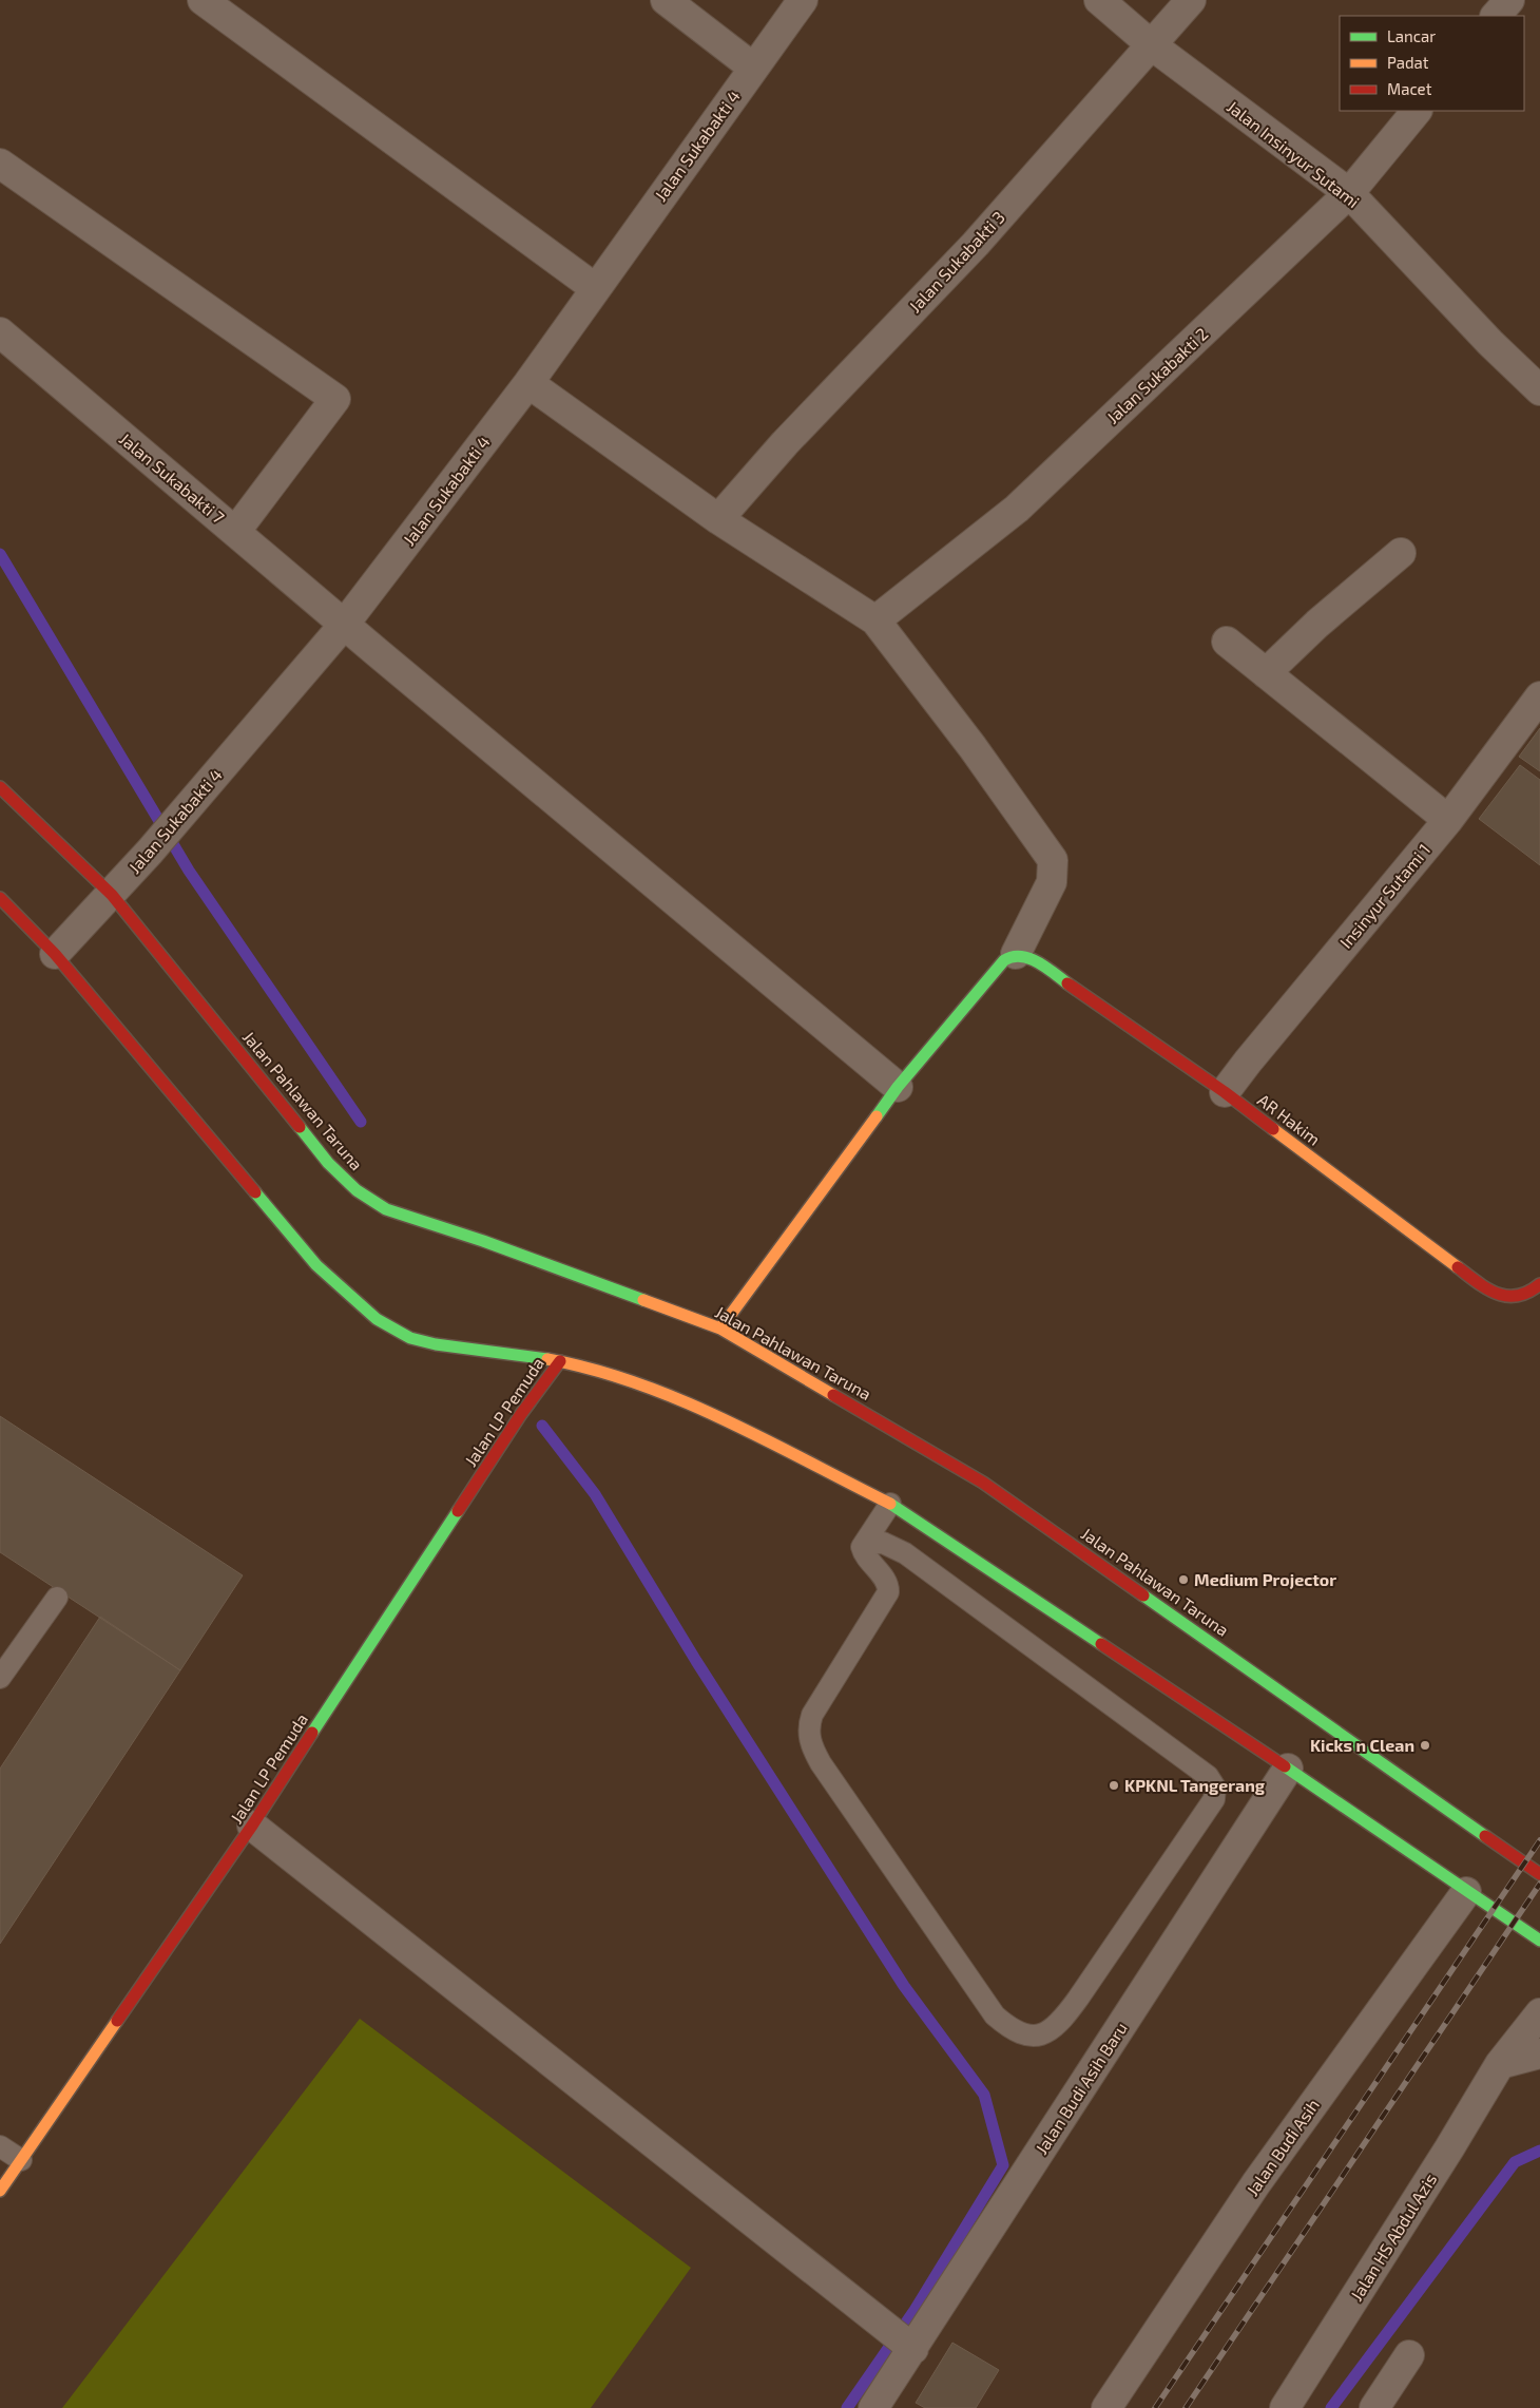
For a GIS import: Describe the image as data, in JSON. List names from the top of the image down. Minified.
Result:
{"streets":{"main road":["Jalan Pahlawan Taruna","AR Hakim","Jalan LP Pemuda"],"street":["Jalan Sukabakti 4","Jalan Insinyur Sutami","Jalan Sukabakti 3","Jalan Sukabakti 2","Jalan Sukabakti 7","Insinyur Sutami 1","Jalan Budi Asih Baru","Jalan Budi Asih","Jalan HS Abdul Azis"]},"crossings":[["Jalan Sukabakti 4","Jalan Sukabakti 7"],["Jalan Sukabakti 4","Jalan Pahlawan Taruna"],["Jalan Insinyur Sutami","Jalan Sukabakti 3"],["Jalan Insinyur Sutami","Jalan Sukabakti 2"],["Insinyur Sutami 1","AR Hakim"]],"places":["Medium Projector","Kicks n Clean","KPKNL Tangerang"],"legend":["Lancar","Padat","Macet"]}
